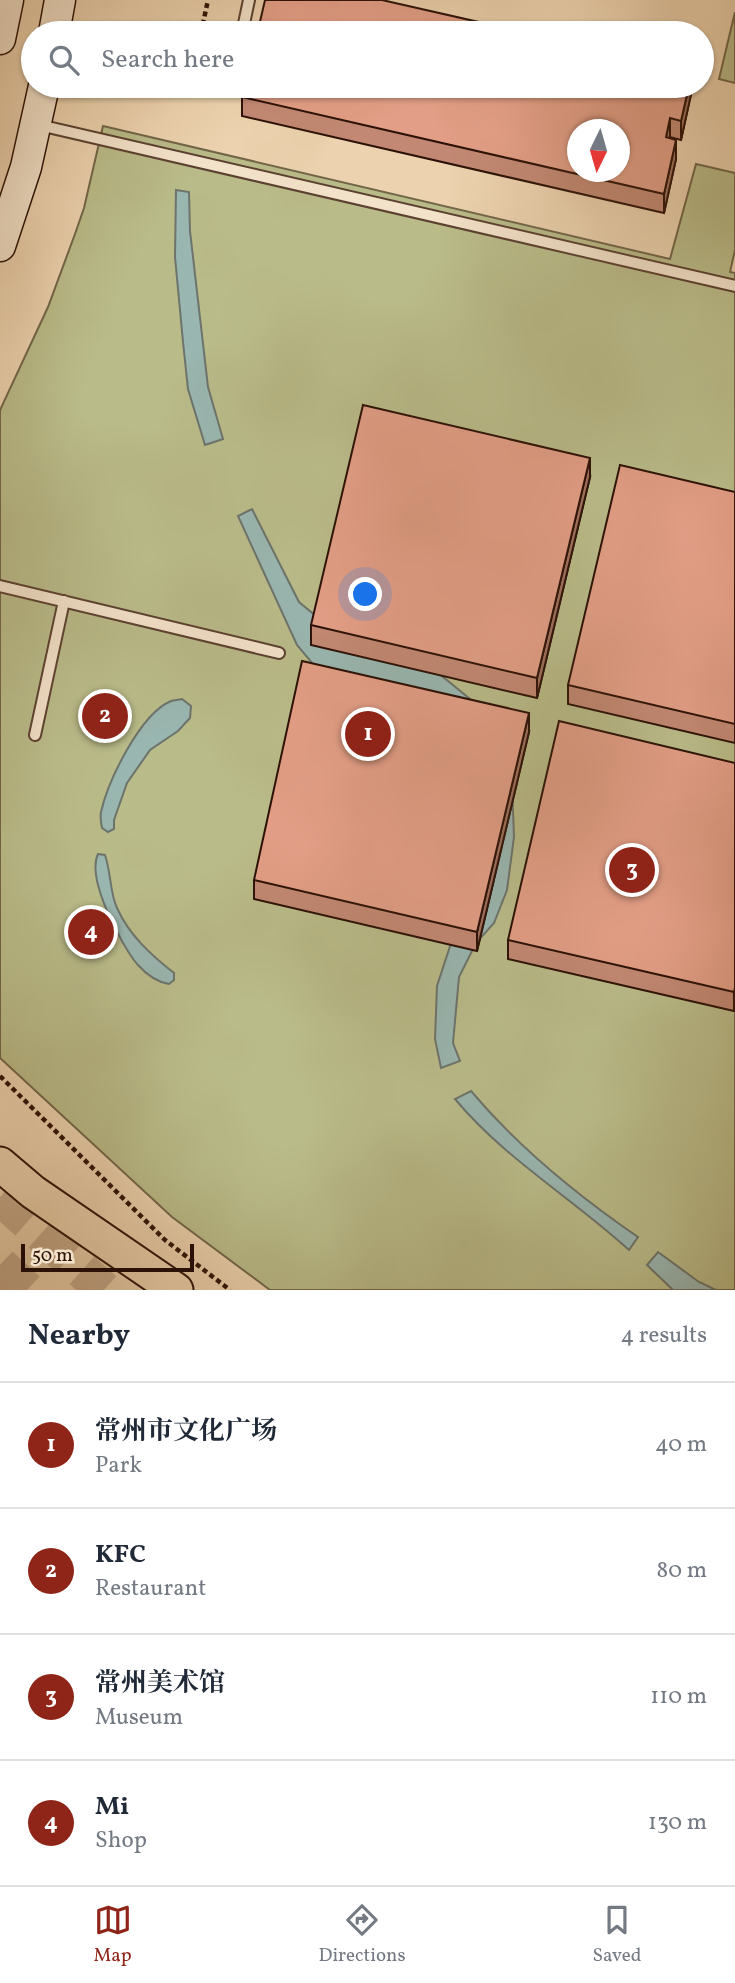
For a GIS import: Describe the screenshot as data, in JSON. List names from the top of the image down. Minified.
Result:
{"scale_bar":"50 m","north":"bottom","page":{"search":"Search here","pins":["2","1","3","4"],"scale":"50 m","heading":["Nearby","4 results"],"list":[{"mark":"1","name":"常州市文化广场","note":"Park","value":"40 m"},{"mark":"2","name":"KFC","note":"Restaurant","value":"80 m"},{"mark":"3","name":"常州美术馆","note":"Museum","value":"110 m"},{"mark":"4","name":"Mi","note":"Shop","value":"130 m"}],"nav":["Map","Directions","Saved"]}}
